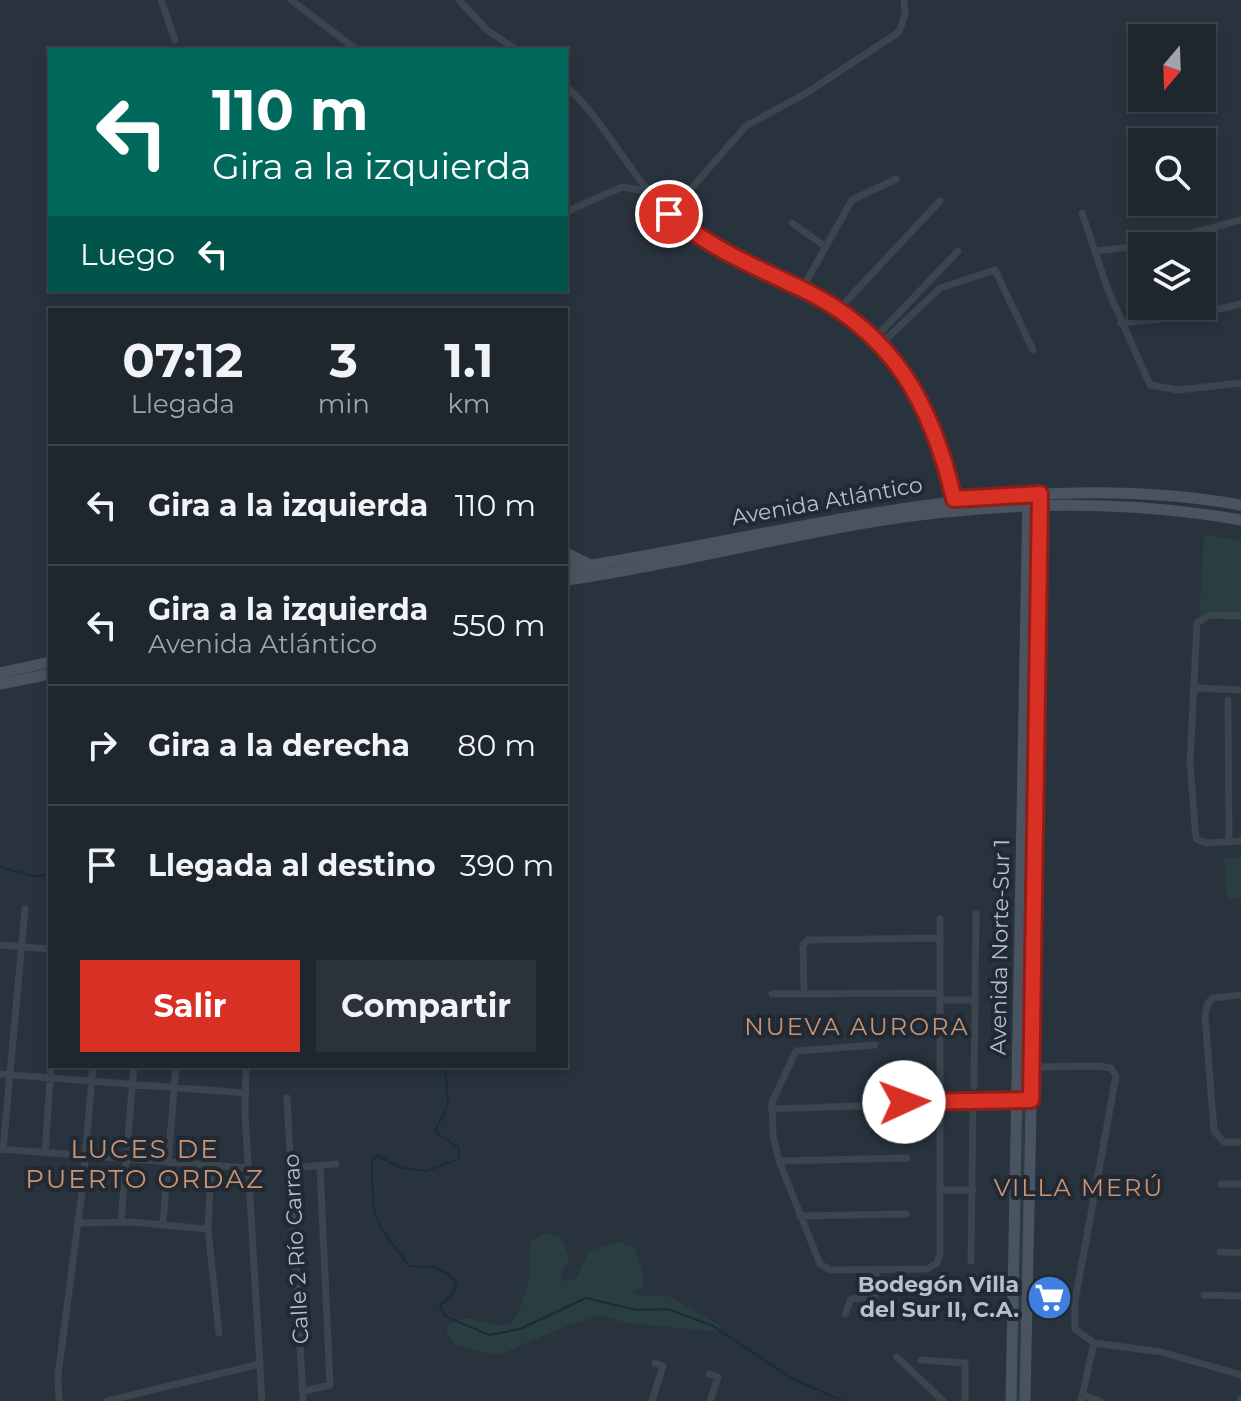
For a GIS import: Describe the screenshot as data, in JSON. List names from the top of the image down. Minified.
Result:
{"streets":{"main road":["Avenida Atlántico","Avenida Norte-Sur 1"],"street":["Calle 2 Río Carrao"]},"crossings":[["Avenida Atlántico","Avenida Norte-Sur 1"]],"districts":["NUEVA AURORA","LUCES DE PUERTO ORDAZ","VILLA MERÚ"],"places":{"supermarket":["Bodegón Villa del Sur II, C.A."]},"north":"bottom","page":{"turn":["110 m","Gira a la izquierda"],"then":"Luego","eta":["07:12","Llegada","3","min","1.1","km"],"list":[{"name":"Gira a la izquierda","value":"110 m"},{"name":"Gira a la izquierda","note":"Avenida Atlántico","value":"550 m"},{"name":"Gira a la derecha","value":"80 m"},{"name":"Llegada al destino","value":"390 m"}],"buttons":["Salir","Compartir"]}}
